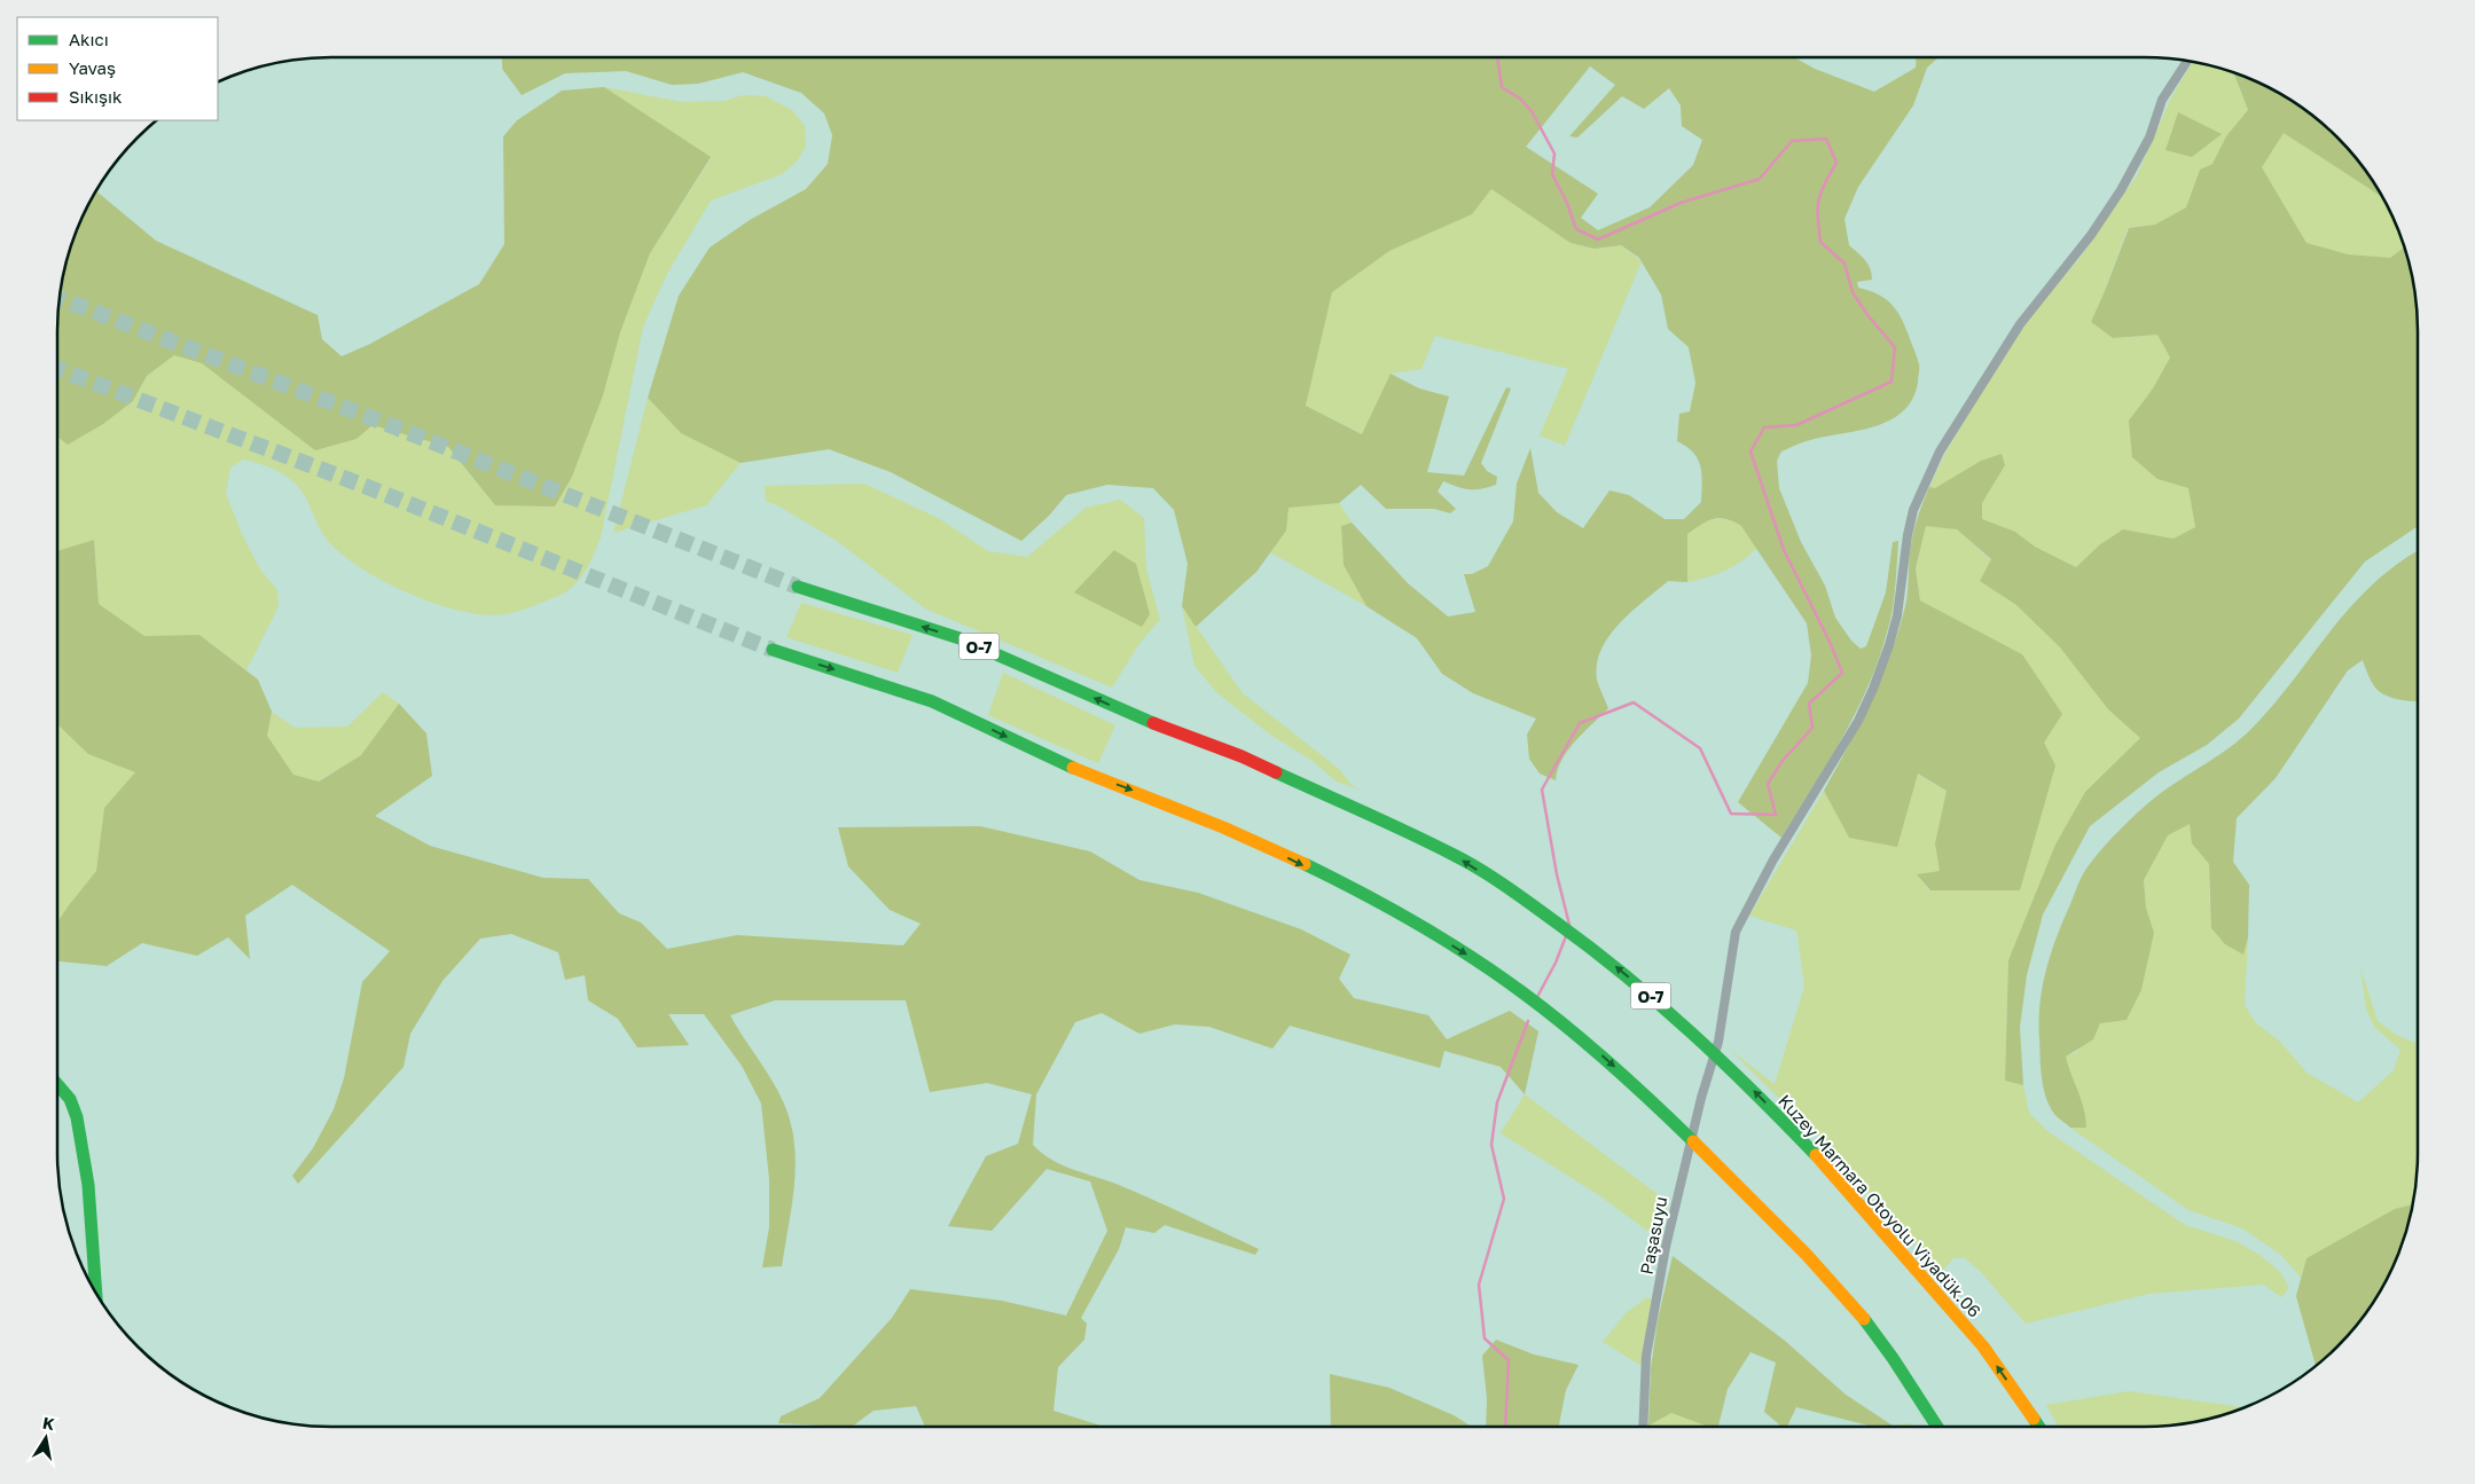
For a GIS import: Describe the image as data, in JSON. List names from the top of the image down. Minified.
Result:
{"streets":{"main road":["O-7","Kuzey Marmara Otoyolu Viyadük.06"],"street":["Paşasuyu"]},"legend":["Akıcı","Yavaş","Sıkışık"],"north":"top"}
